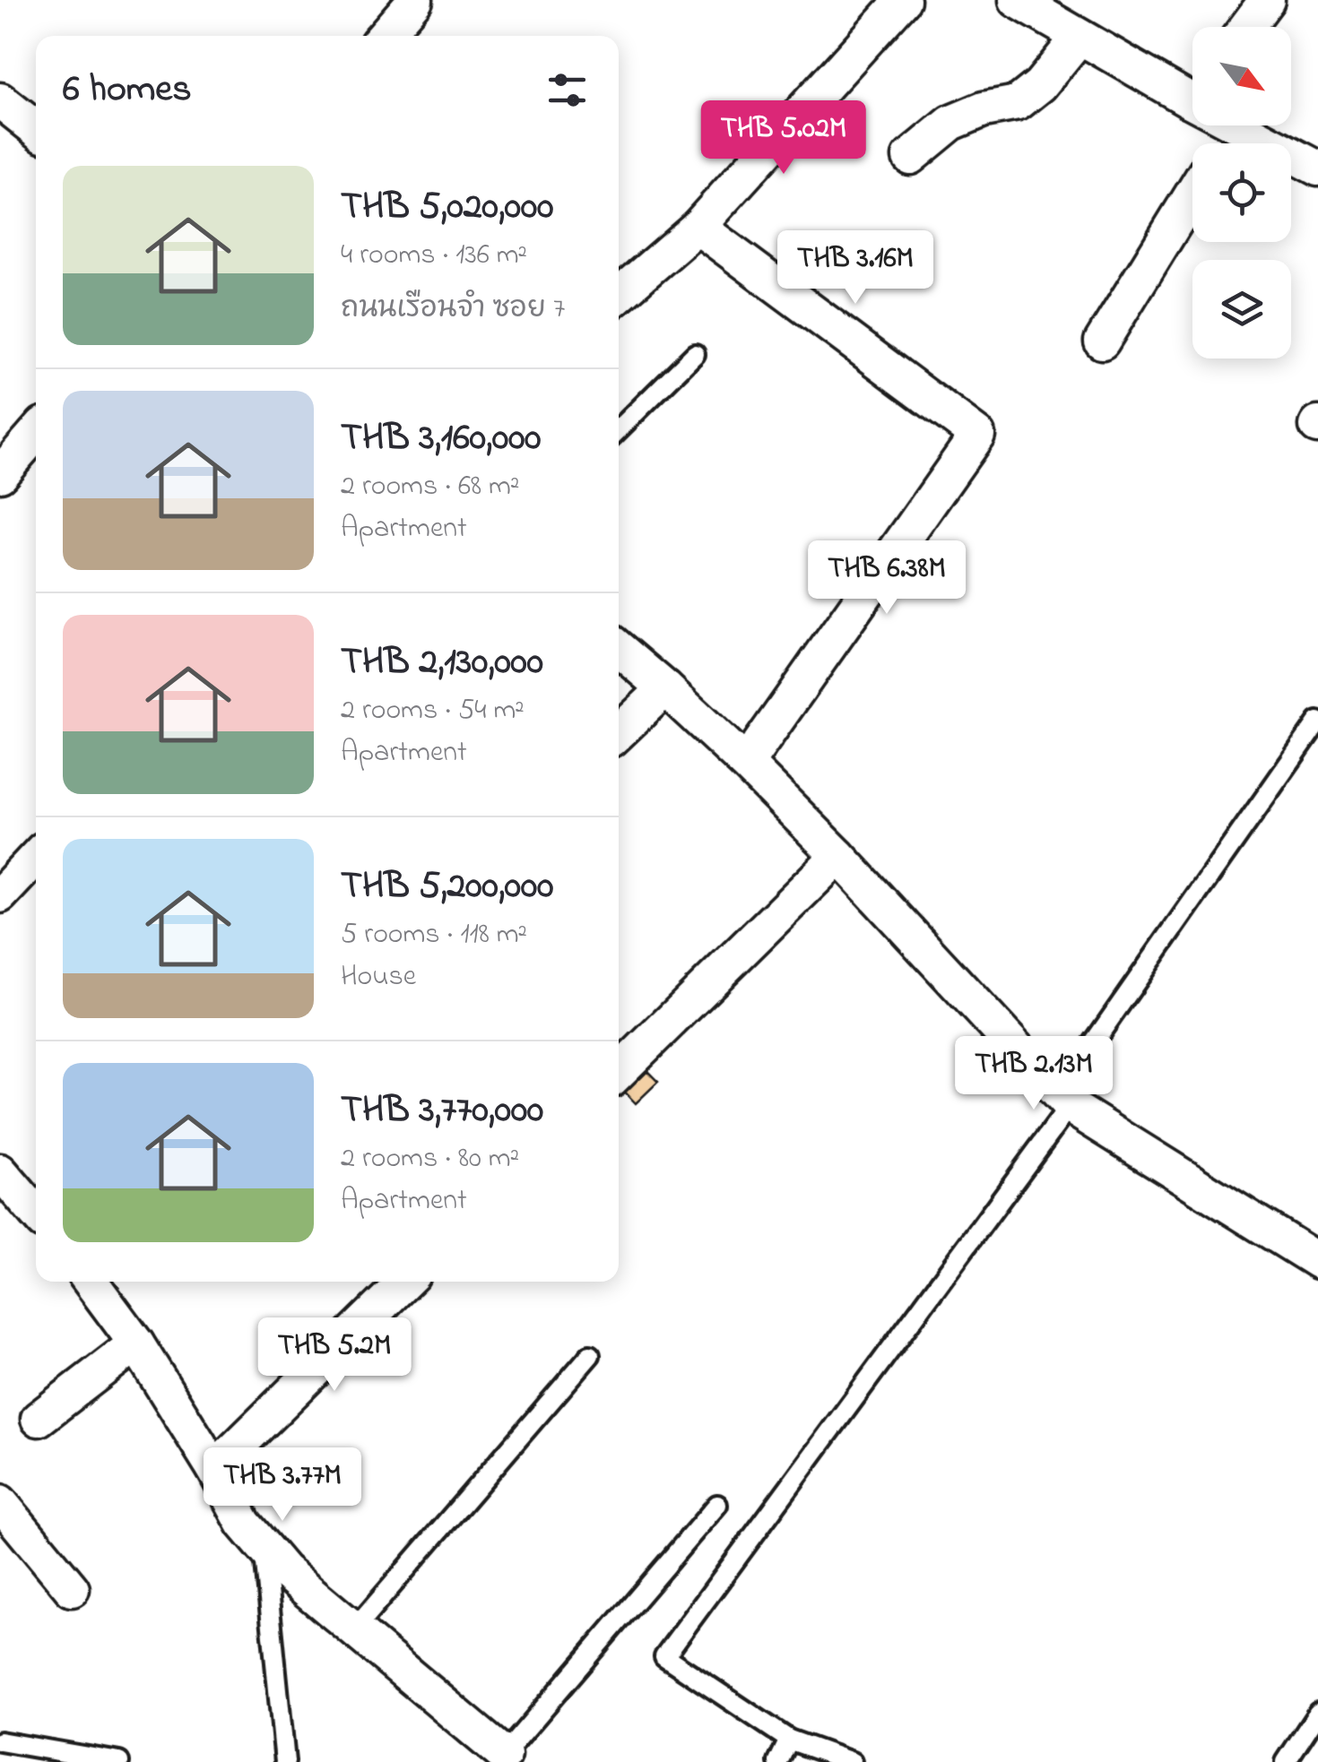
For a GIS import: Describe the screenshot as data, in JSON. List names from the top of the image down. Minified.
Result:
{"north":"bottom right","page":{"heading":"6 homes","price":["THB 5.02M","THB 3.16M","THB 6.38M","THB 2.13M","THB 5.2M","THB 3.77M"],"list":[{"name":"THB 5,020,000","note":"4 rooms · 136 m² · ถนนเรือนจำ ซอย 7"},{"name":"THB 3,160,000","note":"2 rooms · 68 m² · Apartment"},{"name":"THB 2,130,000","note":"2 rooms · 54 m² · Apartment"},{"name":"THB 5,200,000","note":"5 rooms · 118 m² · House"},{"name":"THB 3,770,000","note":"2 rooms · 80 m² · Apartment"}]}}
